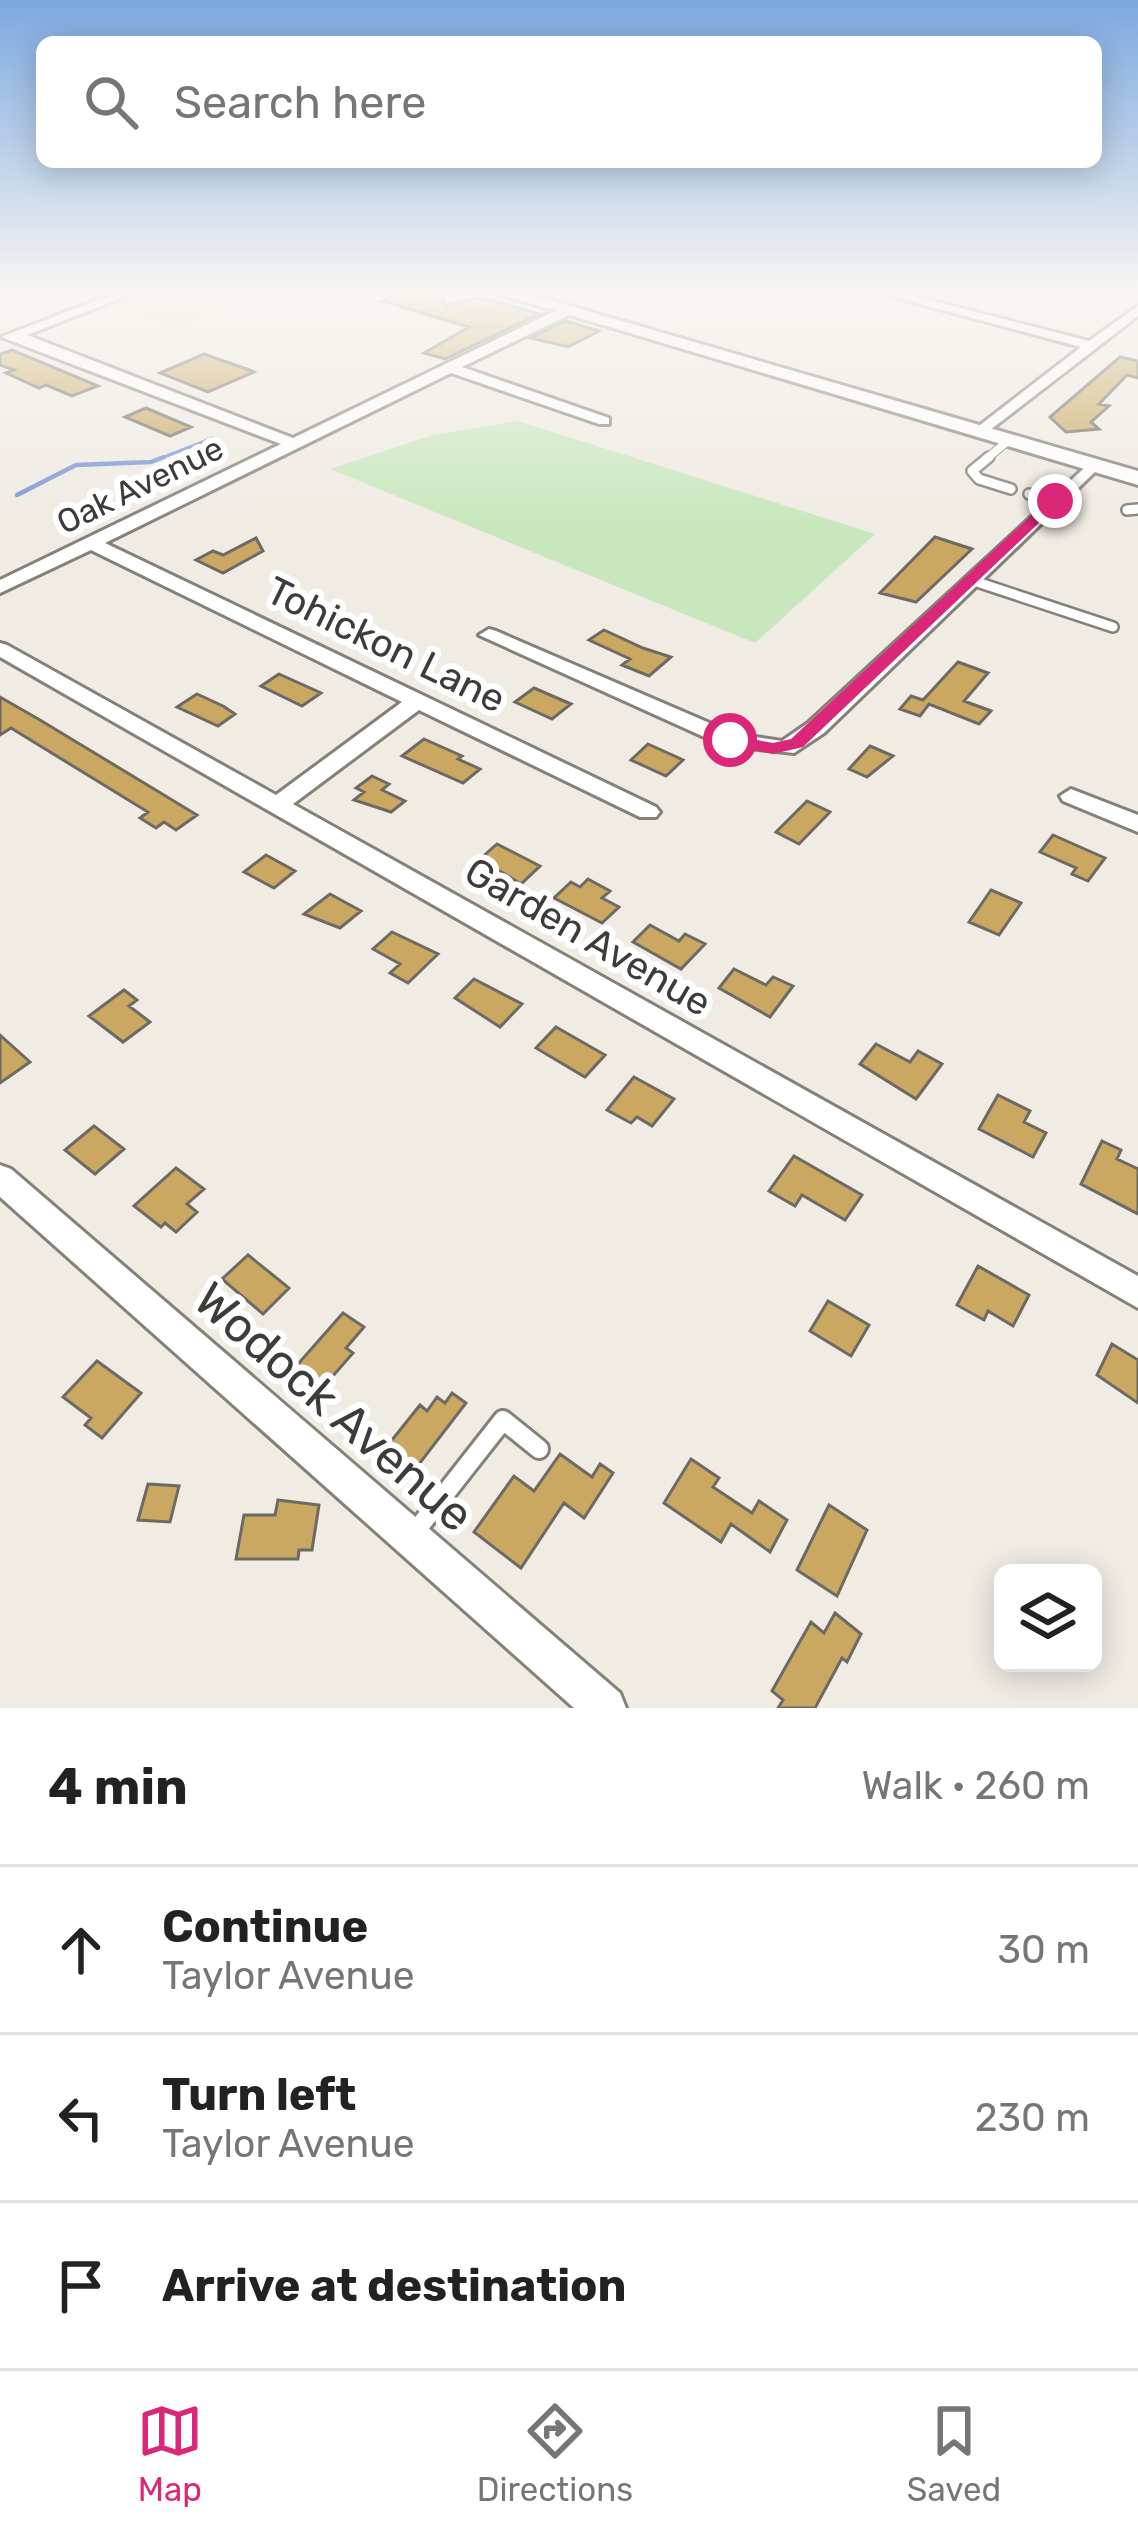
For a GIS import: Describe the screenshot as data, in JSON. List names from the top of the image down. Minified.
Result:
{"streets":{"street":["Oak Avenue","Tohickon Lane","Garden Avenue","Wodock Avenue"]},"crossings":[["Oak Avenue","Tohickon Lane"]],"page":{"search":"Search here","heading":["4 min","Walk · 260 m"],"list":[["Continue","Taylor Avenue","30 m"],["Turn left","Taylor Avenue","230 m"],"Arrive at destination"],"nav":["Map","Directions","Saved"]}}
